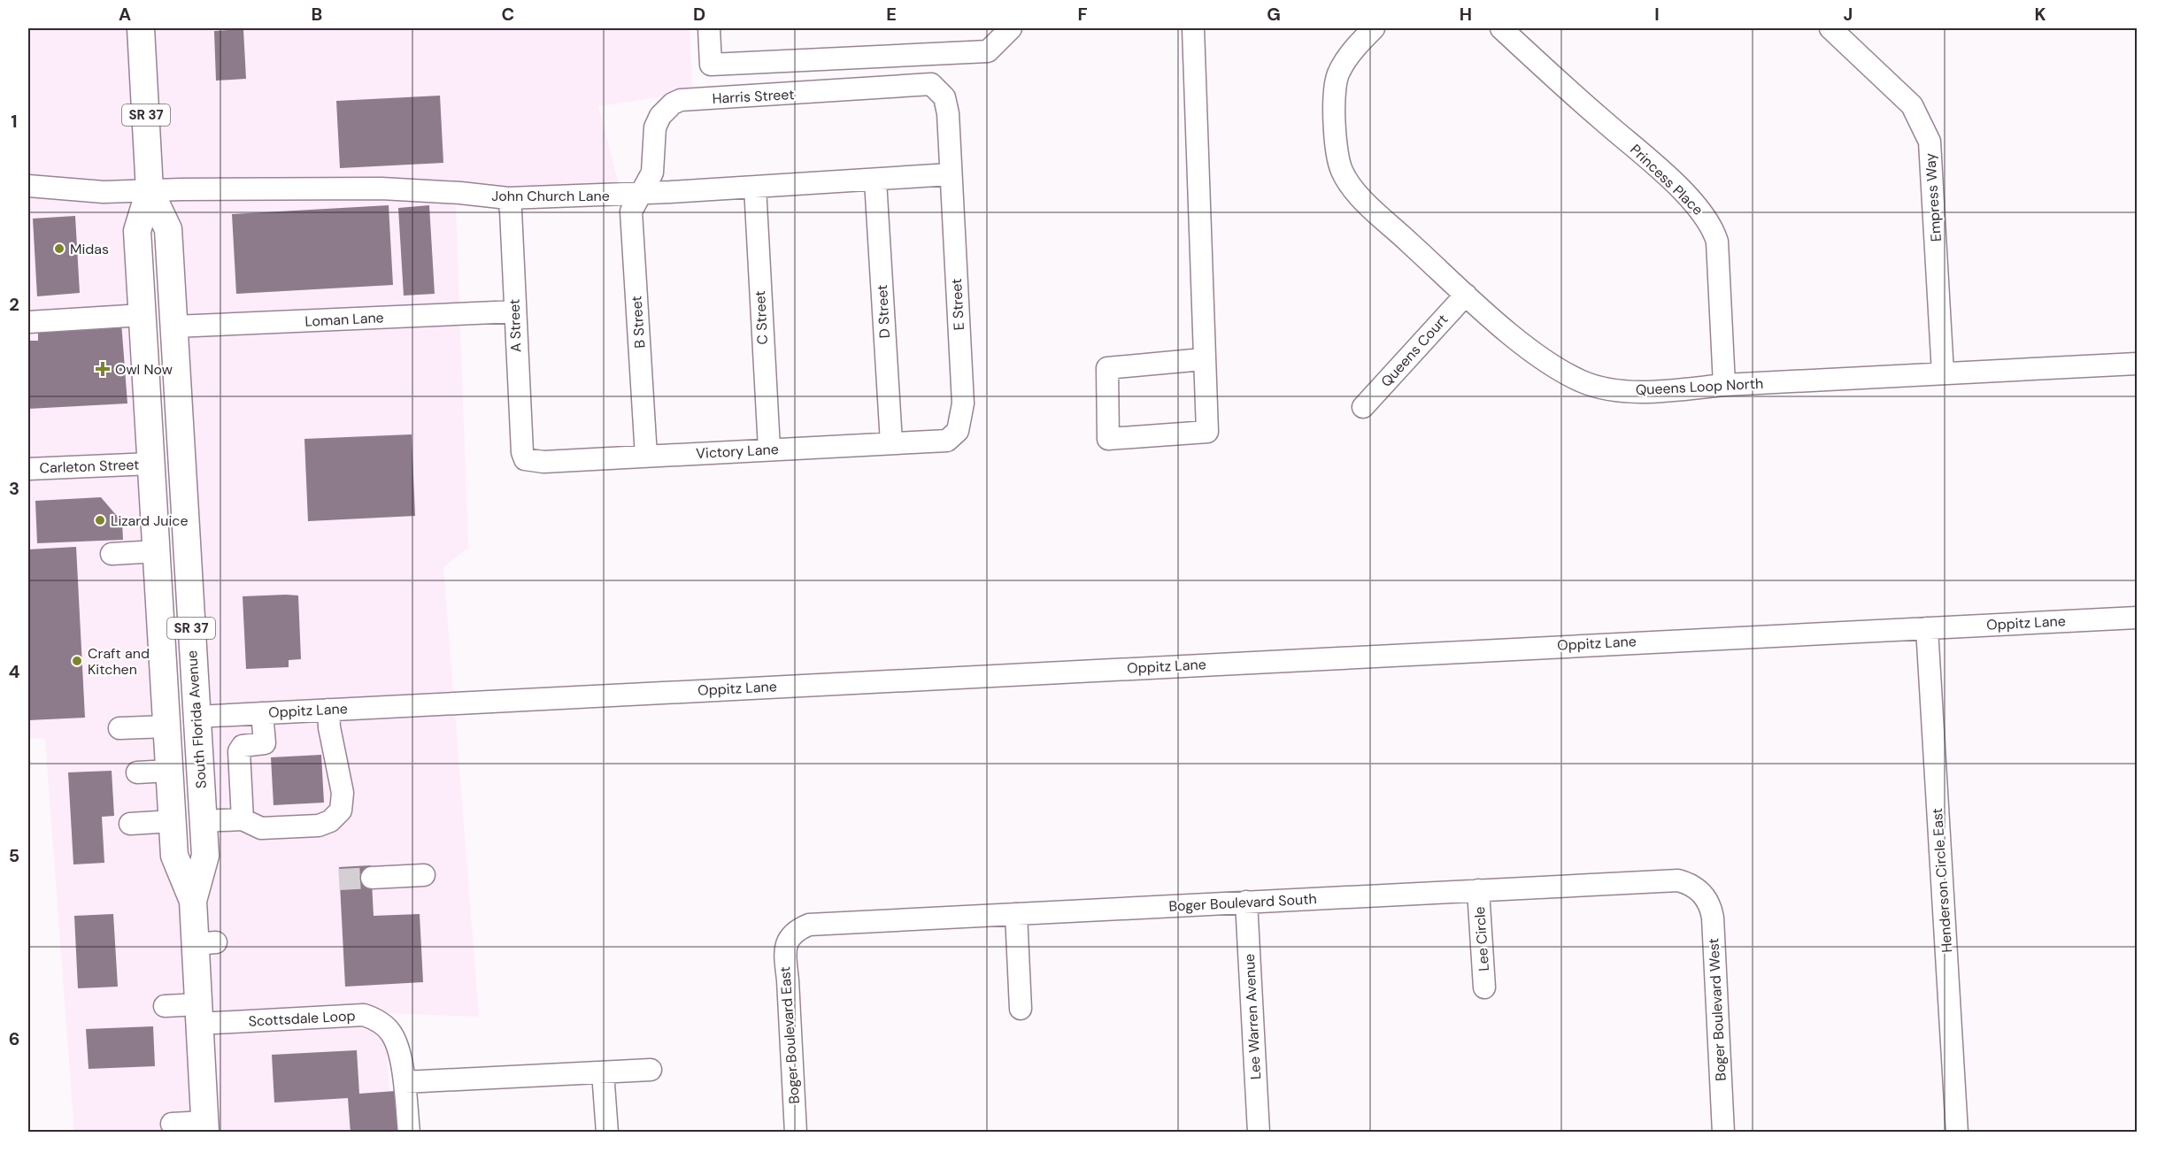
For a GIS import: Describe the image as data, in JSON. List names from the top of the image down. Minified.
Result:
{"streets":{"main road":["SR 37","South Florida Avenue"],"street":["Harris Street","Princess Place","John Church Lane","Empress Way","E Street","D Street","C Street","Loman Lane","B Street","A Street","Queens Court","Queens Loop North","Victory Lane","Carleton Street","Oppitz Lane","Henderson Circle East","Boger Boulevard South","Lee Circle","Boger Boulevard West","Lee Warren Avenue","Scottsdale Loop","Boger Boulevard East"]},"crossings":[["Harris Street","John Church Lane"],["Harris Street","E Street"],["Harris Street","B Street"],["Princess Place","Queens Loop North"],["John Church Lane","E Street"],["John Church Lane","D Street"],["John Church Lane","C Street"],["John Church Lane","B Street"],["John Church Lane","A Street"],["John Church Lane","South Florida Avenue"],["Empress Way","Queens Loop North"],["E Street","Victory Lane"],["D Street","Victory Lane"],["C Street","Victory Lane"],["Loman Lane","A Street"],["Loman Lane","South Florida Avenue"],["B Street","Victory Lane"],["A Street","Victory Lane"],["Queens Court","Queens Loop North"],["Carleton Street","South Florida Avenue"],["Oppitz Lane","South Florida Avenue"],["Oppitz Lane","Henderson Circle East"],["South Florida Avenue","Scottsdale Loop"],["Boger Boulevard South","Lee Circle"],["Boger Boulevard South","Boger Boulevard West"],["Boger Boulevard South","Lee Warren Avenue"],["Boger Boulevard South","Boger Boulevard East"]],"places":{"other":["Midas","Lizard Juice","Craft and Kitchen"],"health":["Owl Now"]},"grid":{"columns":["A","B","C","D","E","F","G","H","I","J","K"],"rows":["1","2","3","4","5","6"]}}
